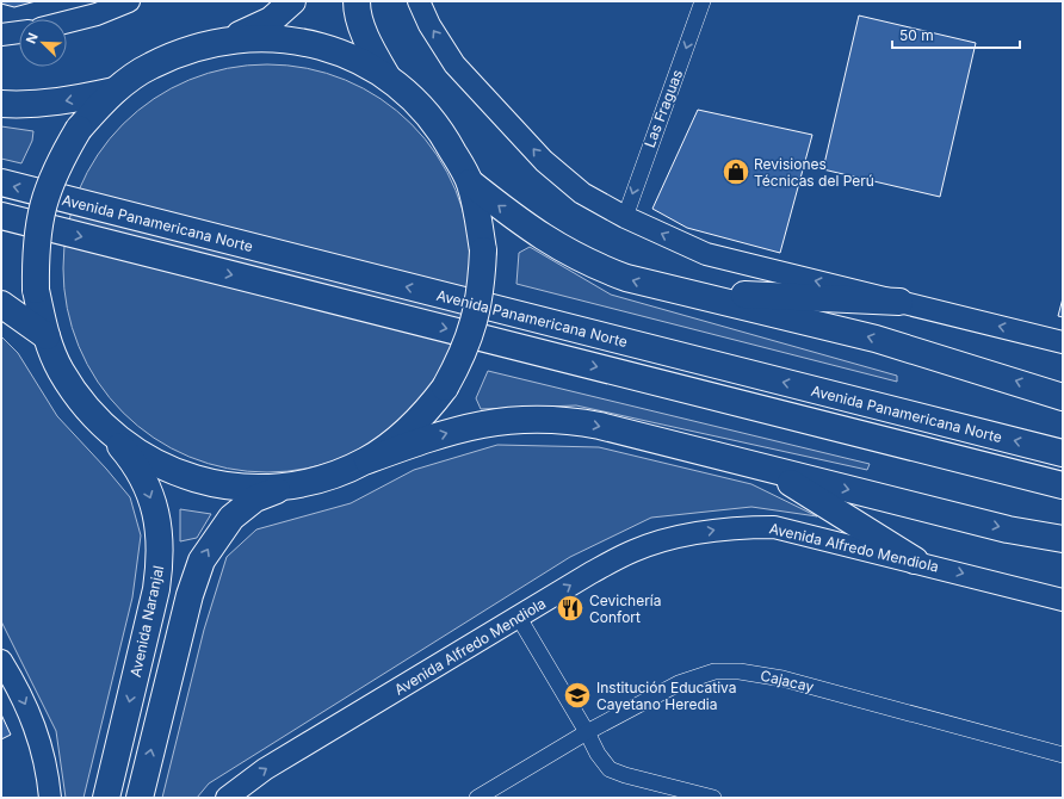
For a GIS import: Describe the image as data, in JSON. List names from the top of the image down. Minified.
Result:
{"streets":{"highway":["Avenida Panamericana Norte","Avenida Naranjal"],"main road":["Avenida Alfredo Mendiola"],"street":["Las Fraguas","Cajacay"]},"one_way":["Las Fraguas","Avenida Alfredo Mendiola","Avenida Naranjal"],"places":{"shop":["Revisiones Técnicas del Perú"],"restaurant":["Cevichería Confort"],"school or university":["Institución Educativa Cayetano Heredia"]},"scale_bar":"50 m","north":"top left"}
